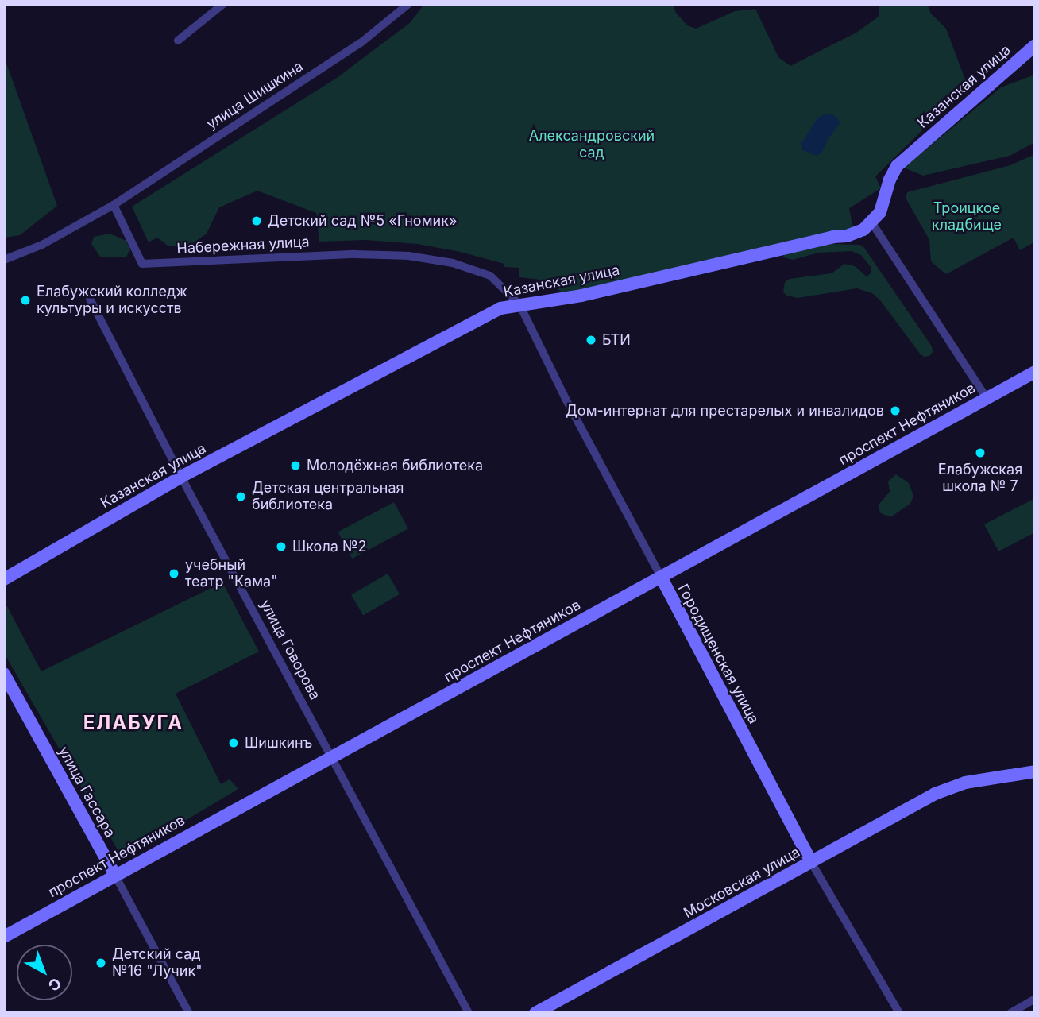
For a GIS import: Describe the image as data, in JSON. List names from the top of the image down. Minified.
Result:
{"streets":{"main road":["Казанская улица","проспект Нефтяников","Городищенская улица","улица Гассара","Московская улица"],"street":["улица Шишкина","Набережная улица","улица Говорова"]},"crossings":[["Казанская улица","Набережная улица"],["Казанская улица","улица Говорова"],["Казанская улица","Городищенская улица"],["улица Шишкина","Набережная улица"],["Набережная улица","Городищенская улица"],["проспект Нефтяников","улица Говорова"],["проспект Нефтяников","Городищенская улица"],["проспект Нефтяников","улица Гассара"],["Городищенская улица","Московская улица"]],"districts":["ЕЛАБУГА"],"parks":["Александровский сад","Троицкое кладбище"],"places":["Детский сад №5 «Гномик»","Елабужский колледж культуры и искусств","БТИ","Дом-интернат для престарелых и инвалидов","Елабужская школа № 7","Молодёжная библиотека","Детская центральная библиотека","Школа №2","учебный театр \"Кама\"","Шишкинъ","Детский сад №16 \"Лучик\""],"north":"bottom right"}
